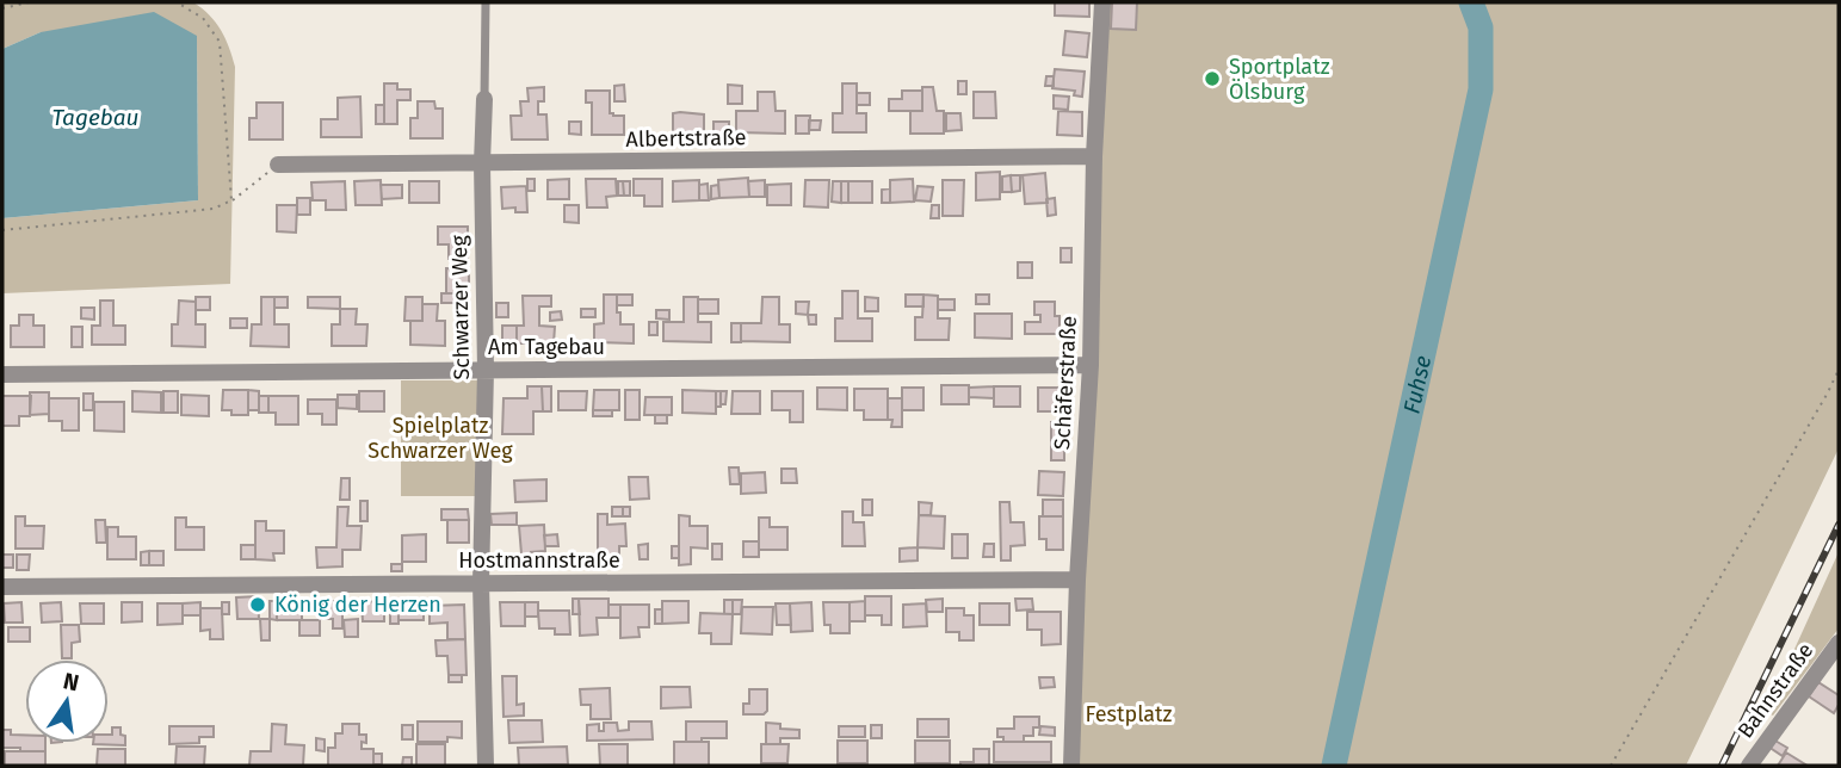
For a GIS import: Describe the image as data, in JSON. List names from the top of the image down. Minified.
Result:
{"streets":{"street":["Albertstraße","Schwarzer Weg","Am Tagebau","Schäferstraße","Hostmannstraße","Bahnstraße"]},"crossings":[["Albertstraße","Schwarzer Weg"],["Albertstraße","Schäferstraße"],["Schwarzer Weg","Am Tagebau"],["Schwarzer Weg","Hostmannstraße"],["Am Tagebau","Schäferstraße"],["Schäferstraße","Hostmannstraße"]],"water":["Tagebau","Fuhse"],"parks":["Spielplatz Schwarzer Weg","Festplatz"],"places":["Sportplatz Ölsburg","König der Herzen"],"north":"top"}
